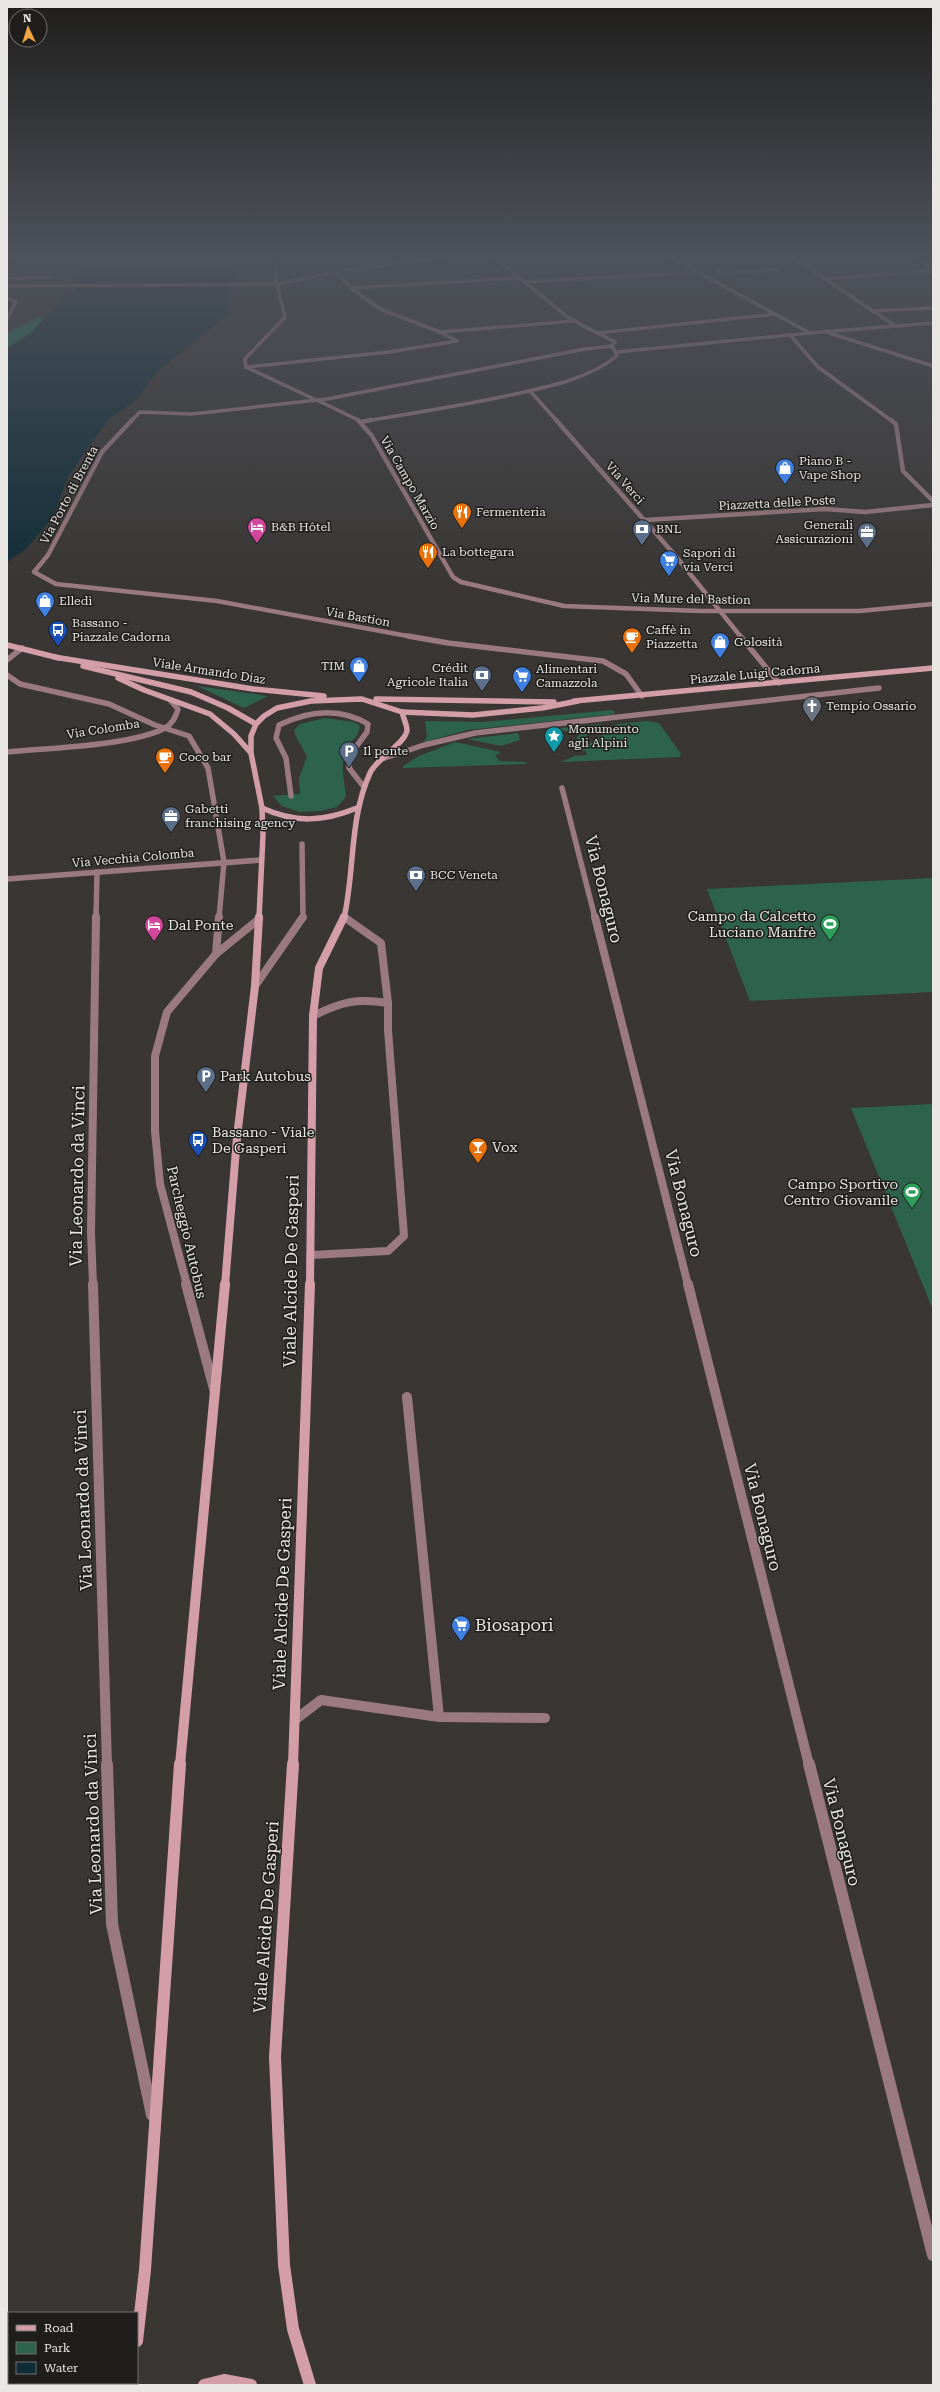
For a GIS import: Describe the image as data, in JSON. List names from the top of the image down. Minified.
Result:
{"streets":{"main road":["Viale Armando Diaz","Piazzale Luigi Cadorna","Viale Alcide De Gasperi"],"street":["Via Campo Marzio","Via Verci","Via Porto di Brenta","Piazzetta delle Poste","Via Mure del Bastion","Via Bastion","Via Colomba","Via Vecchia Colomba","Via Bonaguro","Via Leonardo da Vinci","Parcheggio Autobus"]},"crossings":[["Via Campo Marzio","Via Mure del Bastion"],["Via Verci","Piazzetta delle Poste"],["Via Verci","Via Mure del Bastion"],["Via Verci","Piazzale Luigi Cadorna"],["Via Porto di Brenta","Via Bastion"],["Via Bastion","Piazzale Luigi Cadorna"],["Viale Armando Diaz","Piazzale Luigi Cadorna"],["Via Vecchia Colomba","Via Leonardo da Vinci"]],"places":{"shop":["Piano B - Vape Shop","Elledì","Golosità","TIM"],"restaurant":["Fermenteria","La bottegara"],"hotel":["B&B Hôtel","Dal Ponte"],"bank":["BNL","Crédit Agricole Italia","BCC Veneta"],"office":["Generali Assicurazioni","Gabetti franchising agency"],"supermarket":["Sapori di via Verci","Alimentari Camazzola","Biosapori"],"bus stop":["Bassano - Piazzale Cadorna","Bassano - Viale De Gasperi"],"cafe":["Caffè in Piazzetta","Coco bar"],"church":["Tempio Ossario"],"place":["Monumento agli Alpini"],"parking":["Il ponte","Park Autobus"],"sports":["Campo da Calcetto Luciano Manfrè","Campo Sportivo Centro Giovanile"],"bar":["Vox"]},"legend":["Road","Park","Water"],"north":"top"}
